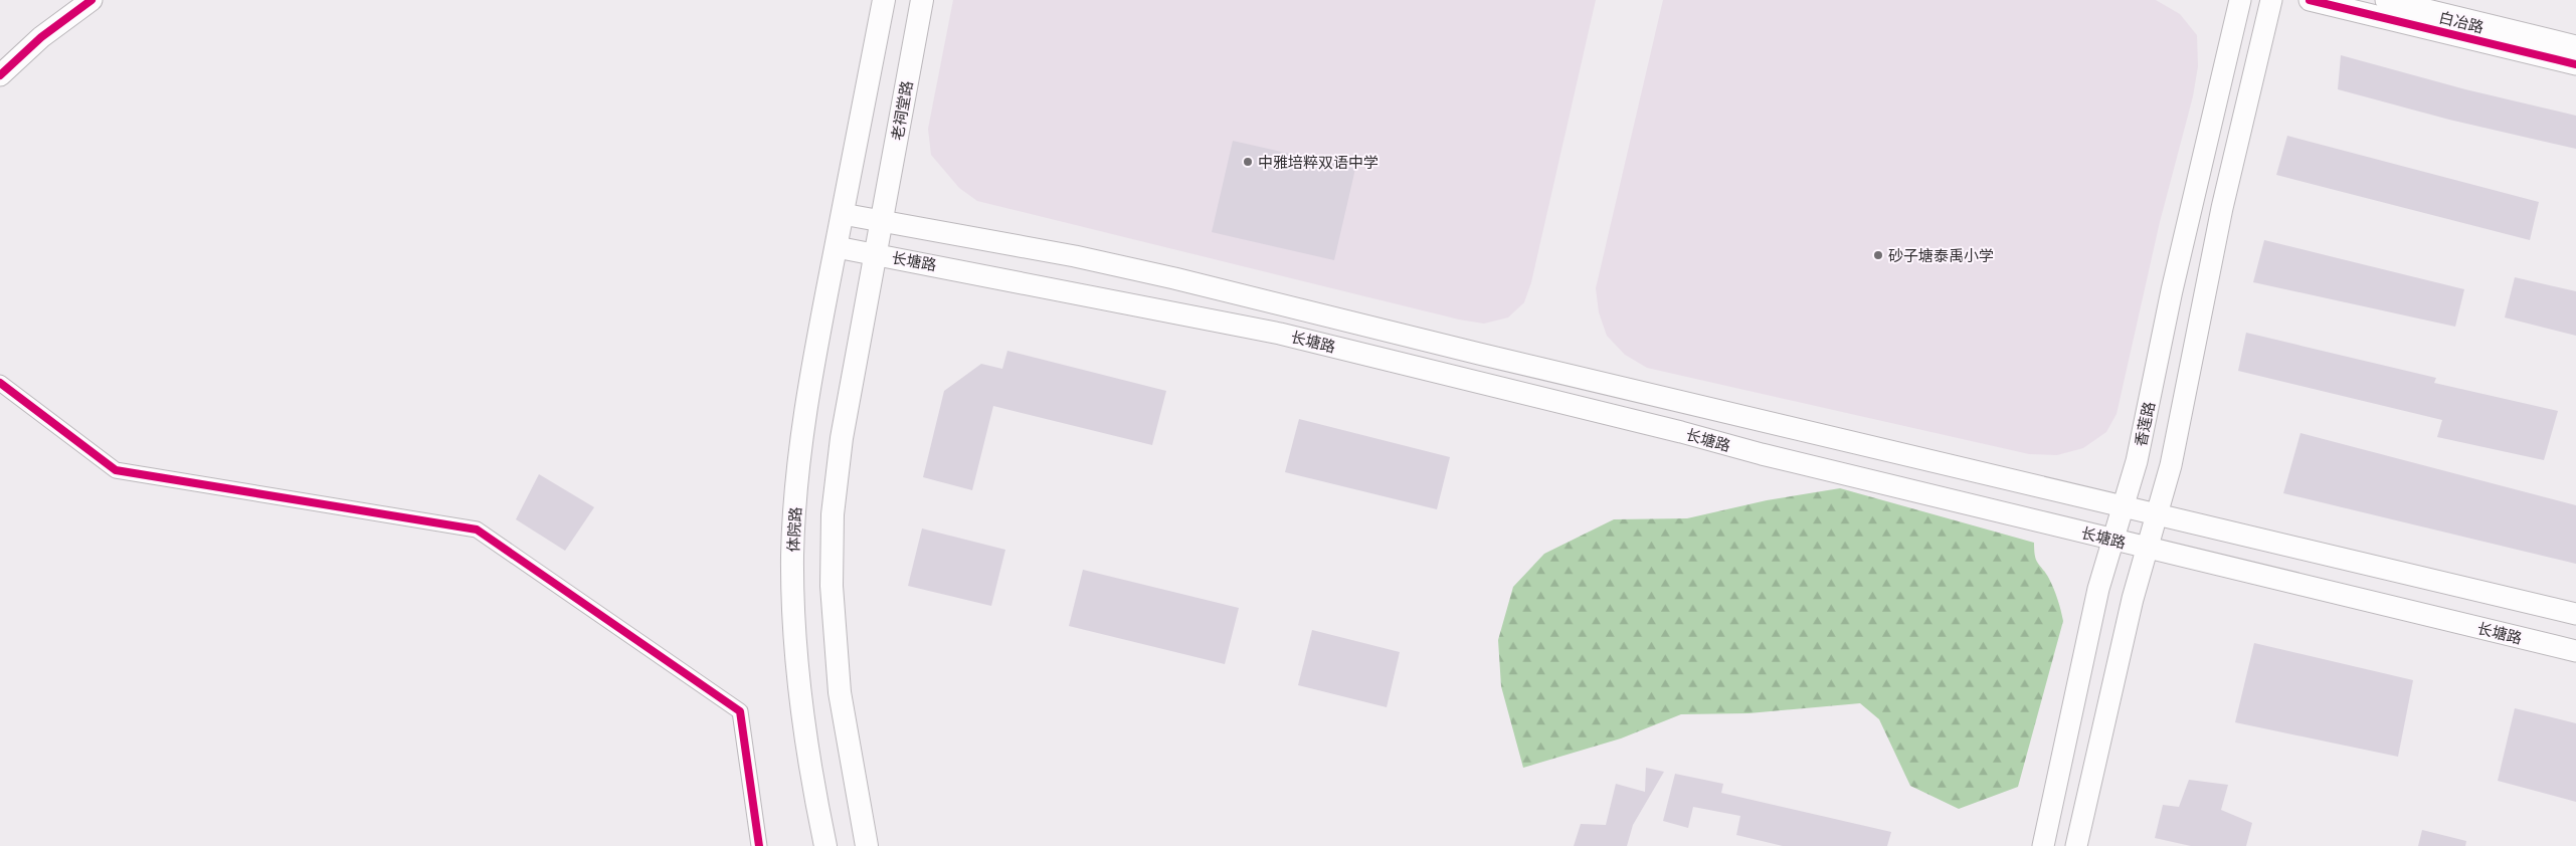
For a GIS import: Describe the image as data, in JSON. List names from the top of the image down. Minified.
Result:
{"streets":{"main road":["白冶路","老祠堂路","长塘路","香莲路","体院路"]},"crossings":[["老祠堂路","长塘路"],["长塘路","香莲路"],["长塘路","体院路"]],"places":["中雅培粹双语中学","砂子塘泰禹小学"]}
